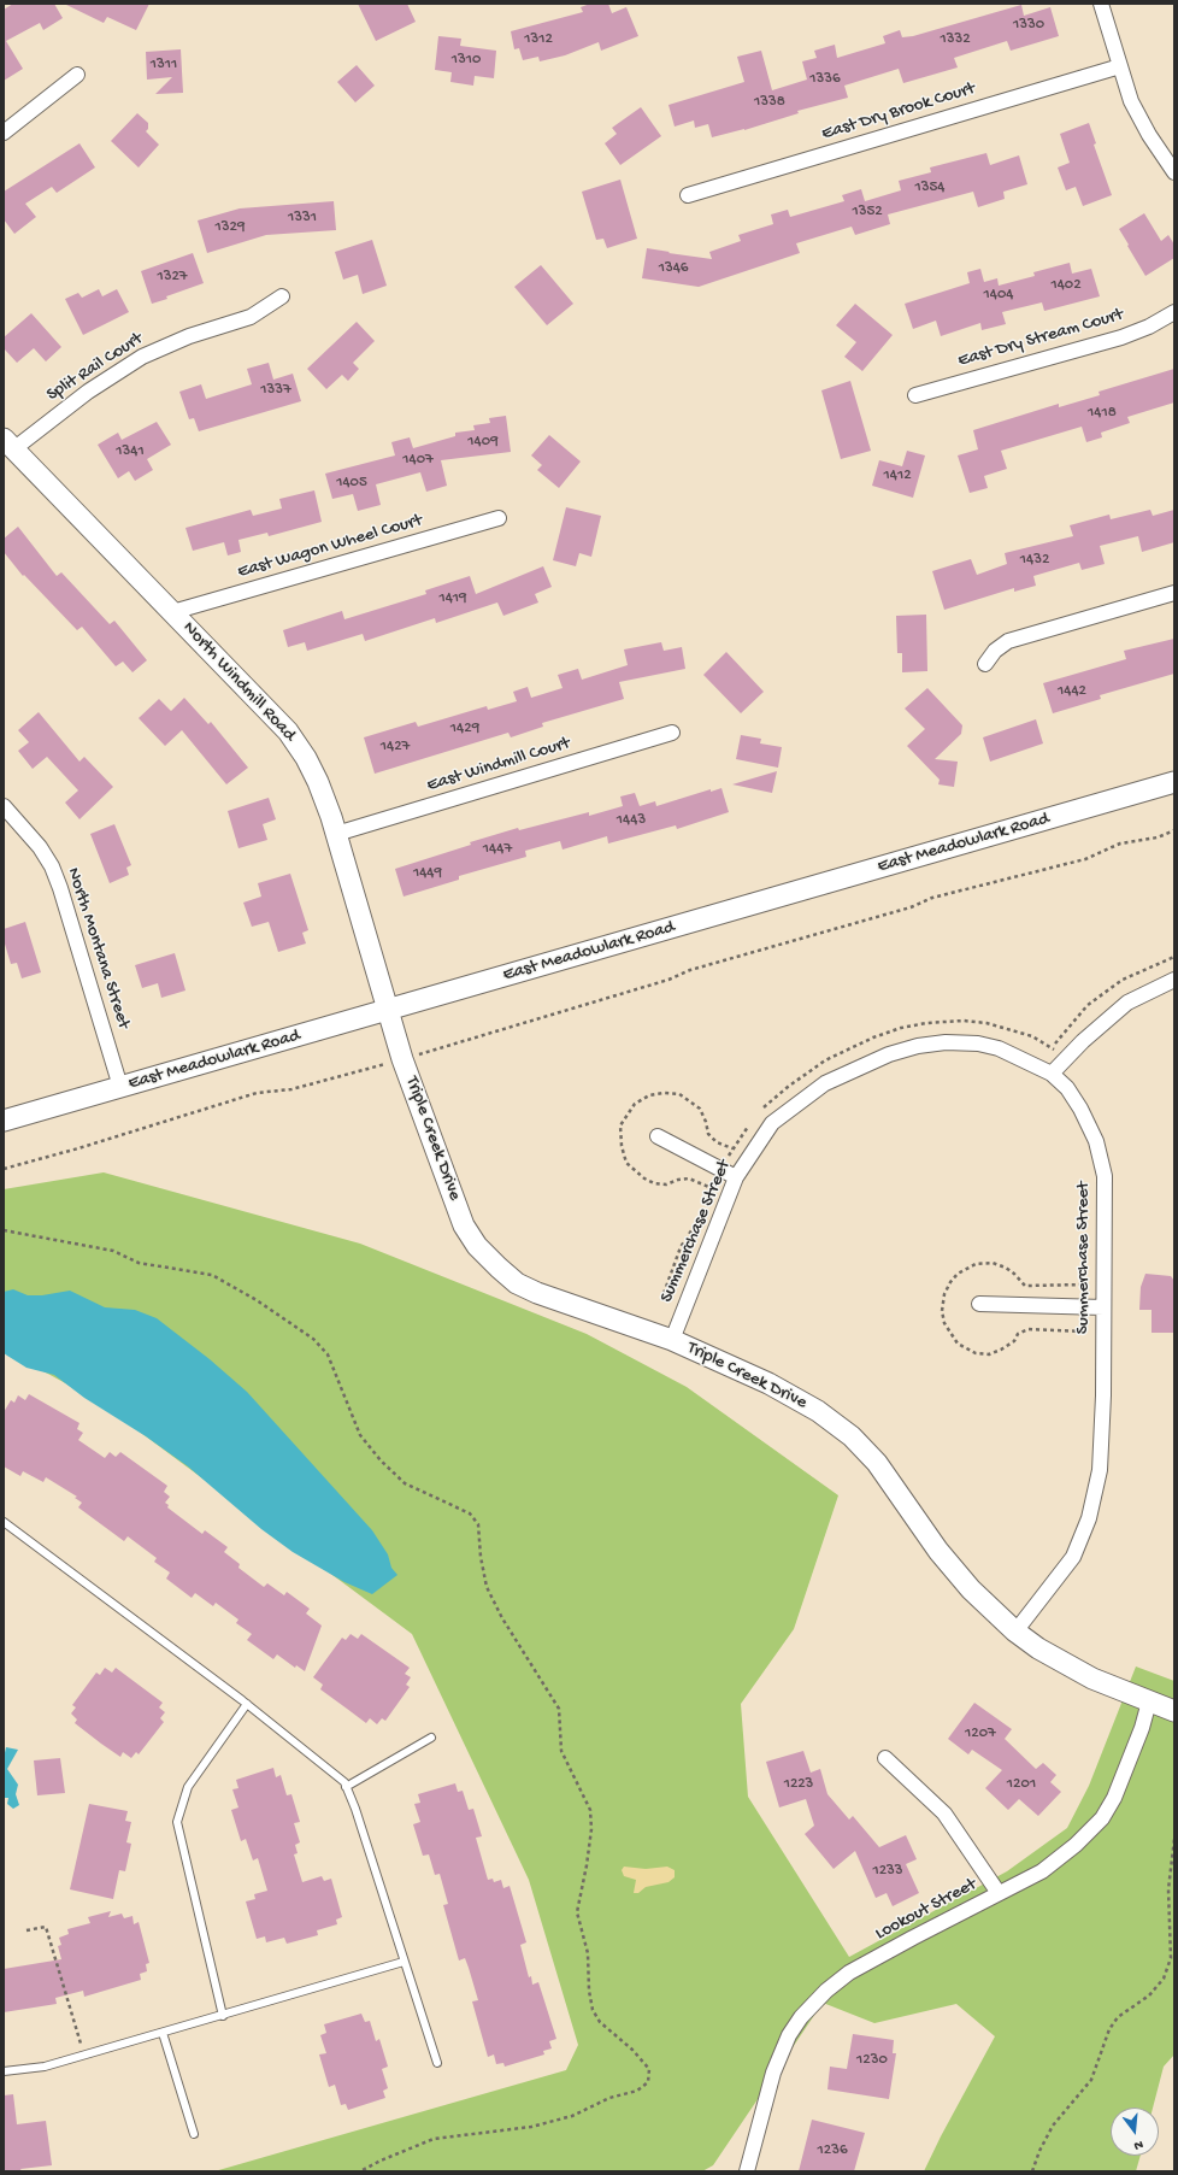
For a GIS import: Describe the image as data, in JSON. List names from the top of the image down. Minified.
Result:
{"streets":{"street":["East Dry Brook Court","East Dry Stream Court","Split Rail Court","East Wagon Wheel Court","North Windmill Road","East Windmill Court","East Meadowlark Road","North Montana Street","Triple Creek Drive","Summerchase Street","Lookout Street"]},"crossings":[["Split Rail Court","North Windmill Road"],["East Wagon Wheel Court","North Windmill Road"],["North Windmill Road","East Windmill Court"],["North Windmill Road","East Meadowlark Road"],["North Windmill Road","Triple Creek Drive"],["East Meadowlark Road","North Montana Street"],["East Meadowlark Road","Triple Creek Drive"],["Triple Creek Drive","Summerchase Street"],["Triple Creek Drive","Lookout Street"]],"house_numbers":["1330","1312","1332","1310","1311","1336","1338","1354","1352","1331","1329","1346","1327","1402","1404","1337","1418","1409","1341","1407","1412","1405","1432","1419","1442","1429","1427","1443","1447","1449","1207","1223","1201","1233","1230","1236"],"north":"bottom"}
